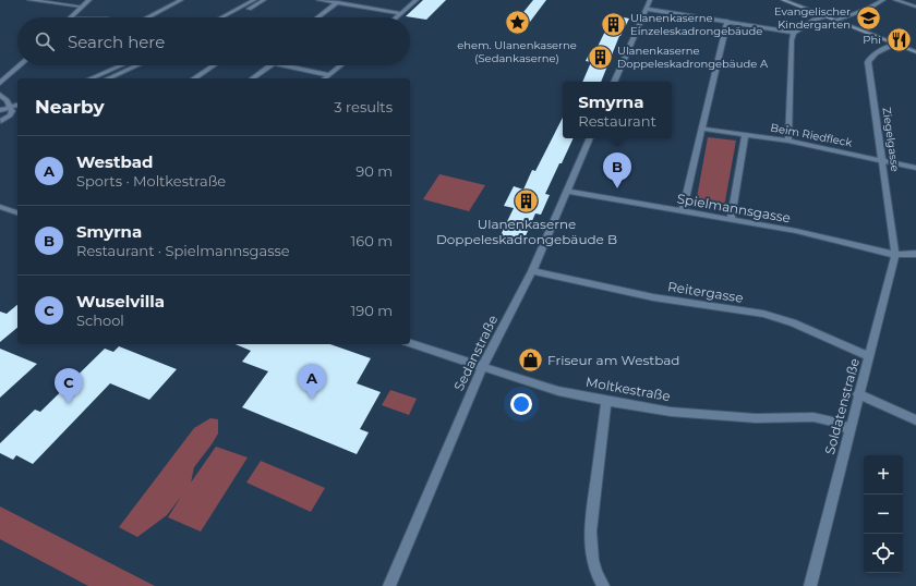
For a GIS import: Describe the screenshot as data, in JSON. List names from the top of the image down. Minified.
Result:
{"streets":{"street":["Beim Riedfleck","Ziegelgasse","Spielmannsgasse","Reitergasse","Sedanstraße","Moltkestraße","Soldatenstraße"]},"crossings":[["Beim Riedfleck","Ziegelgasse"],["Ziegelgasse","Spielmannsgasse"],["Ziegelgasse","Soldatenstraße"],["Spielmannsgasse","Sedanstraße"],["Spielmannsgasse","Soldatenstraße"],["Reitergasse","Sedanstraße"],["Reitergasse","Soldatenstraße"],["Sedanstraße","Moltkestraße"],["Moltkestraße","Soldatenstraße"]],"places":{"school or university":["Evangelischer Kindergarten"],"place":["ehem. Ulanenkaserne (Sedankaserne)"],"building":["Ulanenkaserne Einzeleskadrongebäude","Ulanenkaserne Doppeleskadrongebäude A","Ulanenkaserne Doppeleskadrongebäude B"],"restaurant":["Phi"],"shop":["Friseur am Westbad"]},"page":{"search":"Search here","heading":["Nearby","3 results"],"popup":["Smyrna","Restaurant"],"list":[{"mark":"A","name":"Westbad","note":"Sports · Moltkestraße","value":"90 m"},{"mark":"B","name":"Smyrna","note":"Restaurant · Spielmannsgasse","value":"160 m"},{"mark":"C","name":"Wuselvilla","note":"School","value":"190 m"}],"pins":["B","A","C"],"map_buttons":["+","−"]}}
